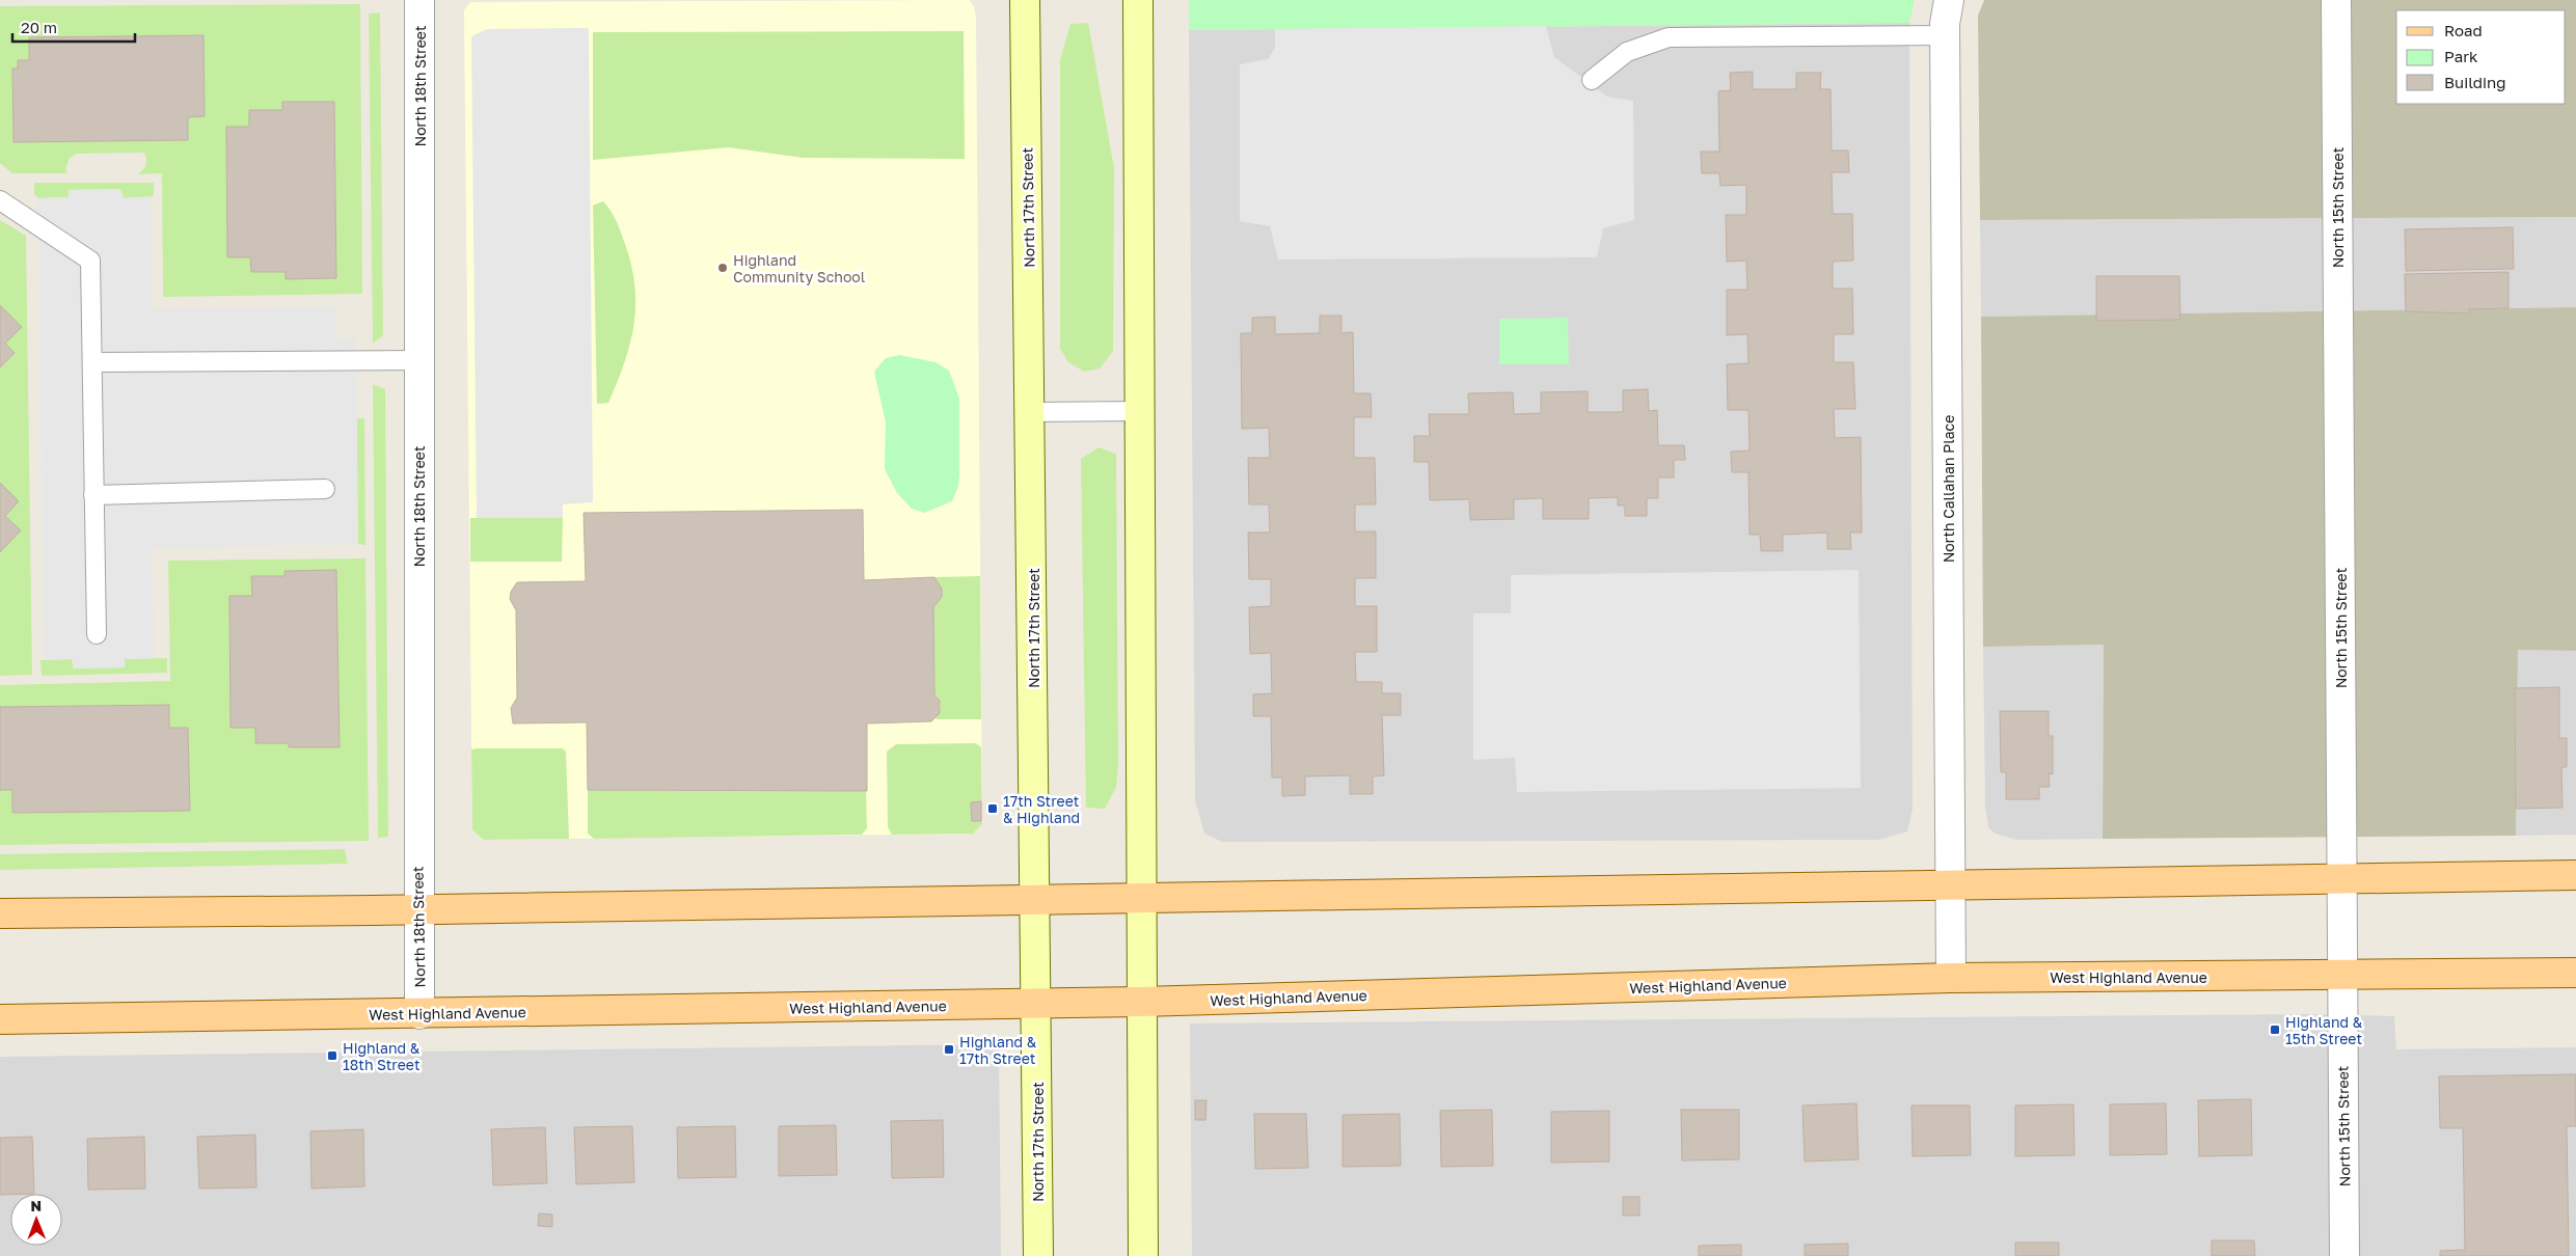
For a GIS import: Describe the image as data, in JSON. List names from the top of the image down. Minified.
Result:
{"streets":{"main road":["North 17th Street","West Highland Avenue"],"street":["North 18th Street","North 15th Street","North Callahan Place"]},"crossings":[["North 18th Street","West Highland Avenue"],["North 17th Street","West Highland Avenue"],["North 15th Street","West Highland Avenue"],["North Callahan Place","West Highland Avenue"]],"places":{"other":["Highland Community School"],"transit":["17th Street & Highland","Highland & 15th Street","Highland & 17th Street","Highland & 18th Street"]},"legend":["Road","Park","Building"],"scale_bar":"20 m","north":"top"}
